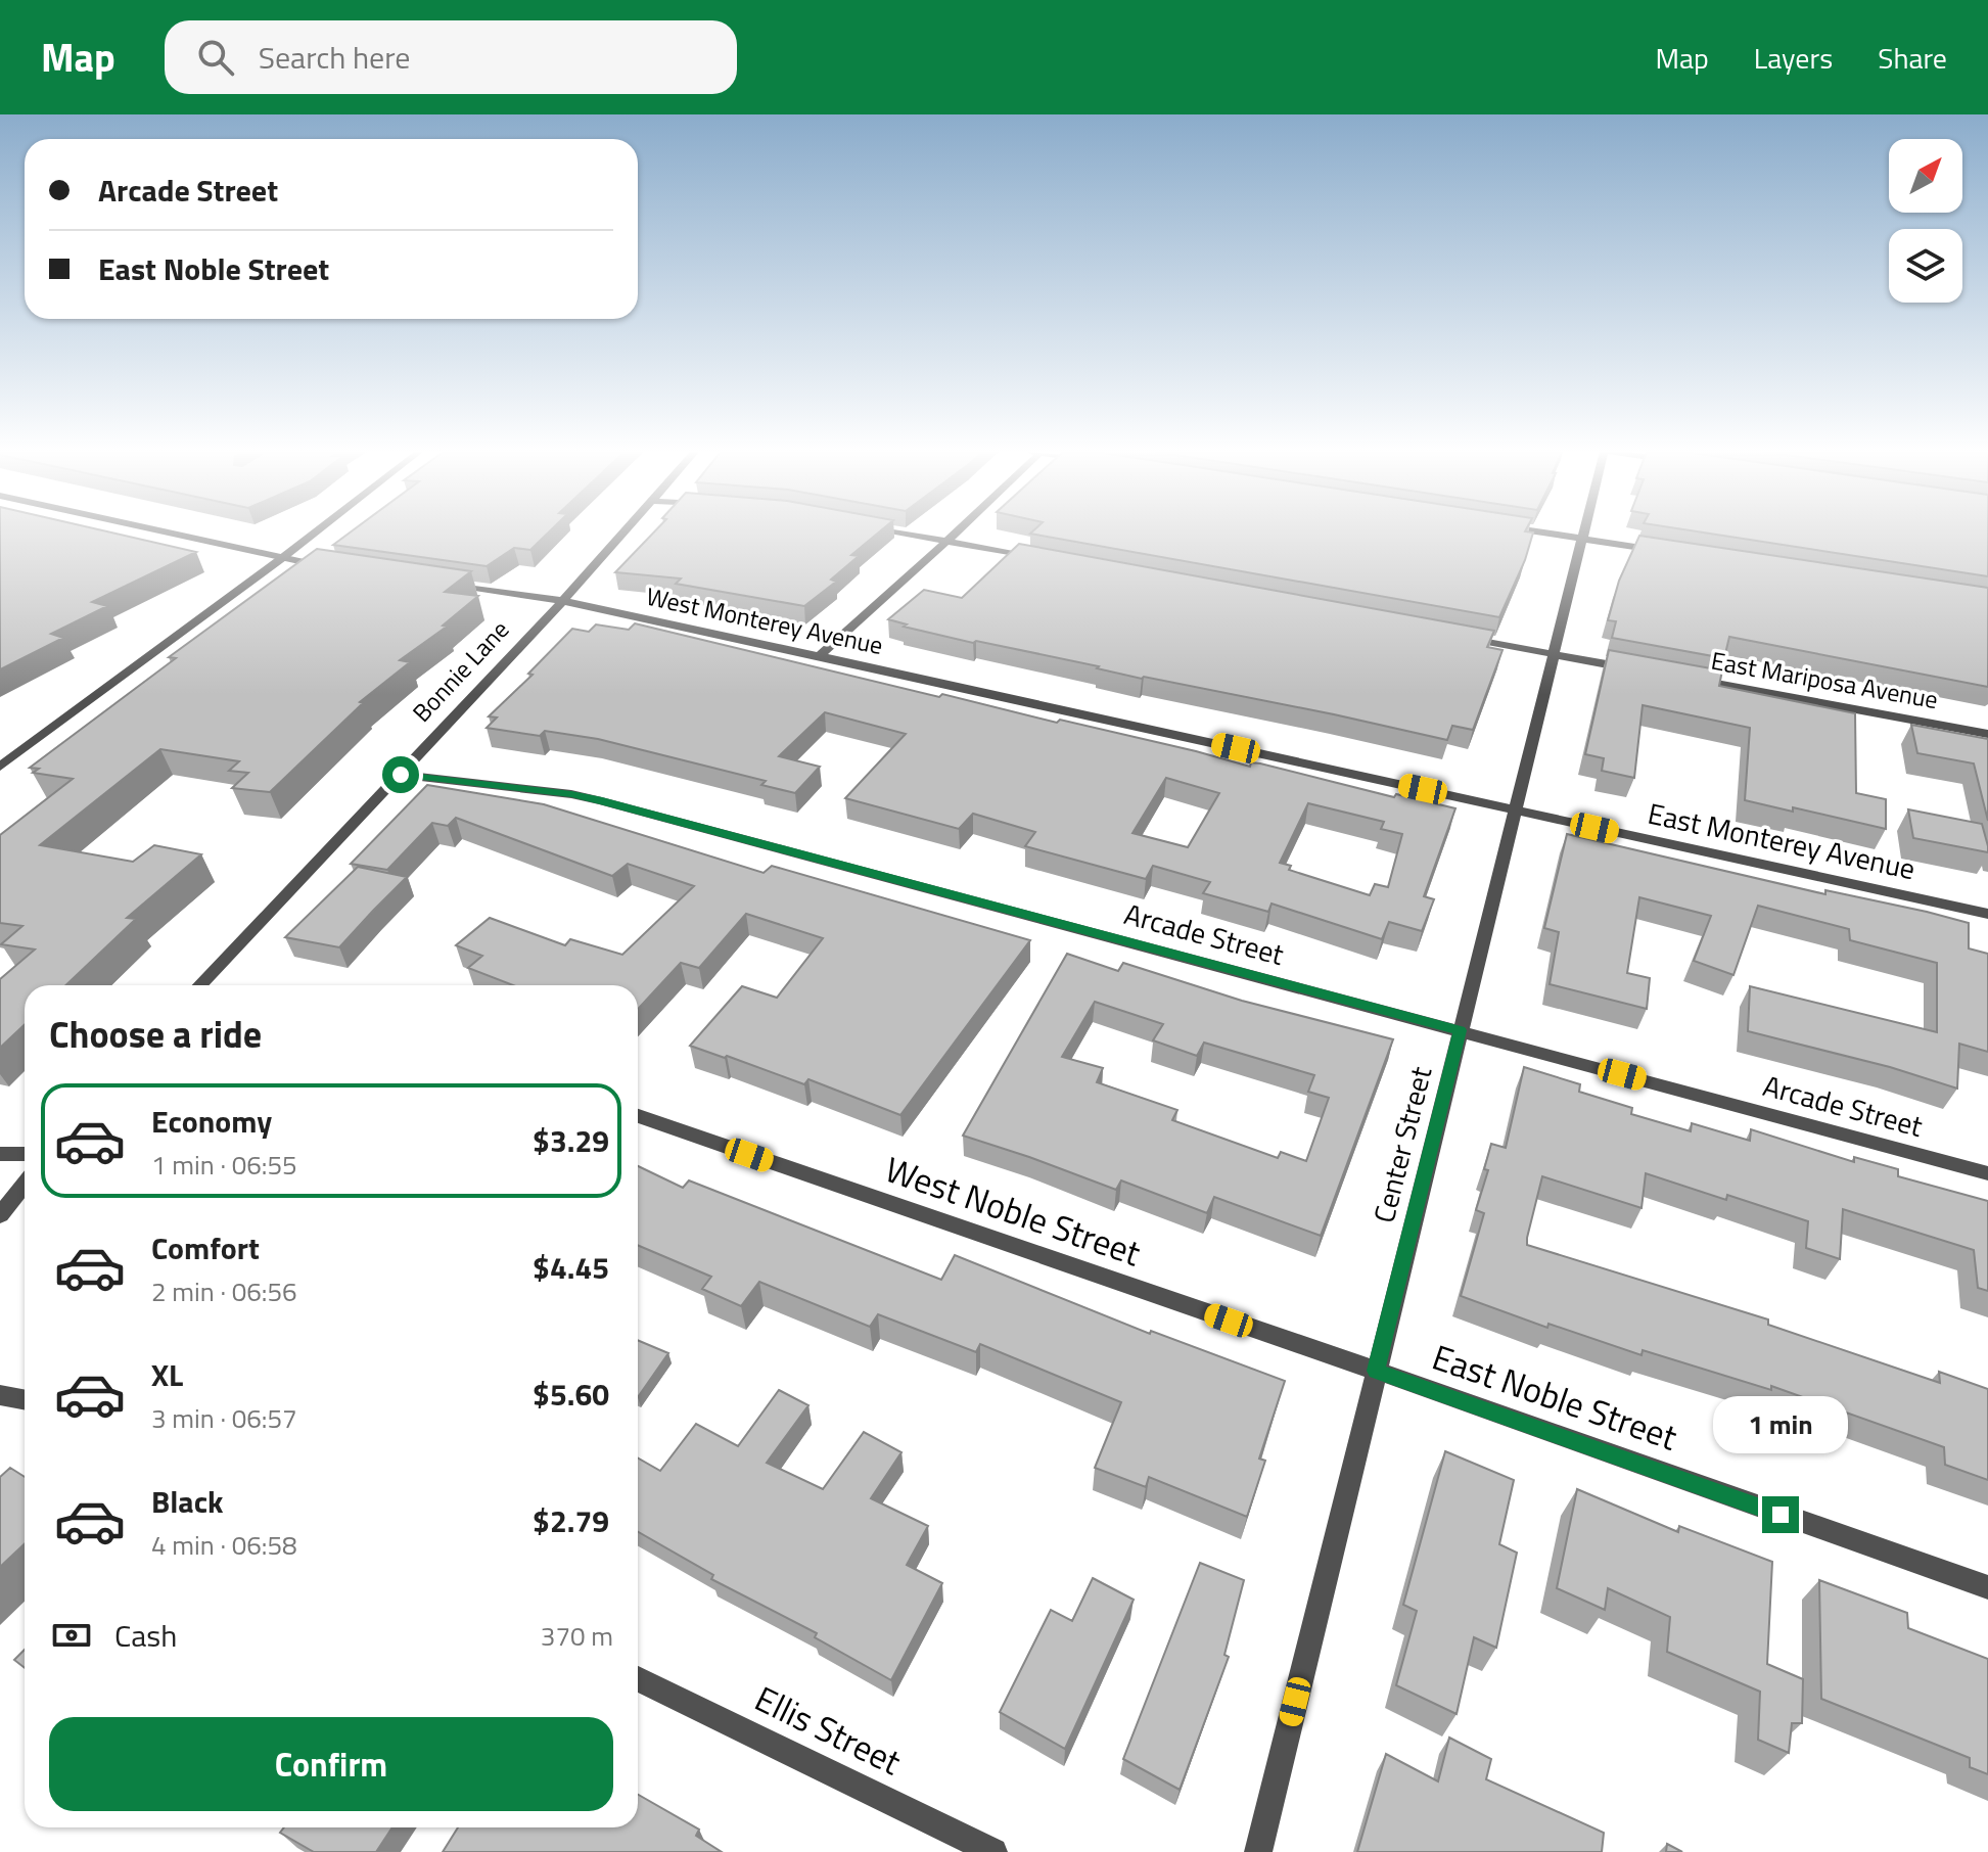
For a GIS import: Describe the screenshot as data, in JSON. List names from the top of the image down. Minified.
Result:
{"streets":{"street":["West Monterey Avenue","Bonnie Lane","East Mariposa Avenue","East Monterey Avenue","Arcade Street","Center Street","West Noble Street","East Noble Street","Ellis Street"]},"crossings":[["West Monterey Avenue","Bonnie Lane"],["West Monterey Avenue","East Monterey Avenue"],["West Monterey Avenue","Center Street"],["Bonnie Lane","Arcade Street"],["East Monterey Avenue","Center Street"],["Arcade Street","Center Street"],["Center Street","West Noble Street"],["Center Street","East Noble Street"],["West Noble Street","East Noble Street"]],"north":"top right","page":{"header":"Map","search":"Search here","nav":["Map","Layers","Share"],"banner":["Arcade Street","East Noble Street"],"heading":"Choose a ride","list":[{"name":"Economy","note":"1 min · 06:55","value":"$3.29"},{"name":"Comfort","note":"2 min · 06:56","value":"$4.45"},{"name":"XL","note":"3 min · 06:57","value":"$5.60"},{"name":"Black","note":"4 min · 06:58","value":"$2.79"}],"bubble":"1 min","pay":["Cash","370 m"],"buttons":"Confirm"}}
